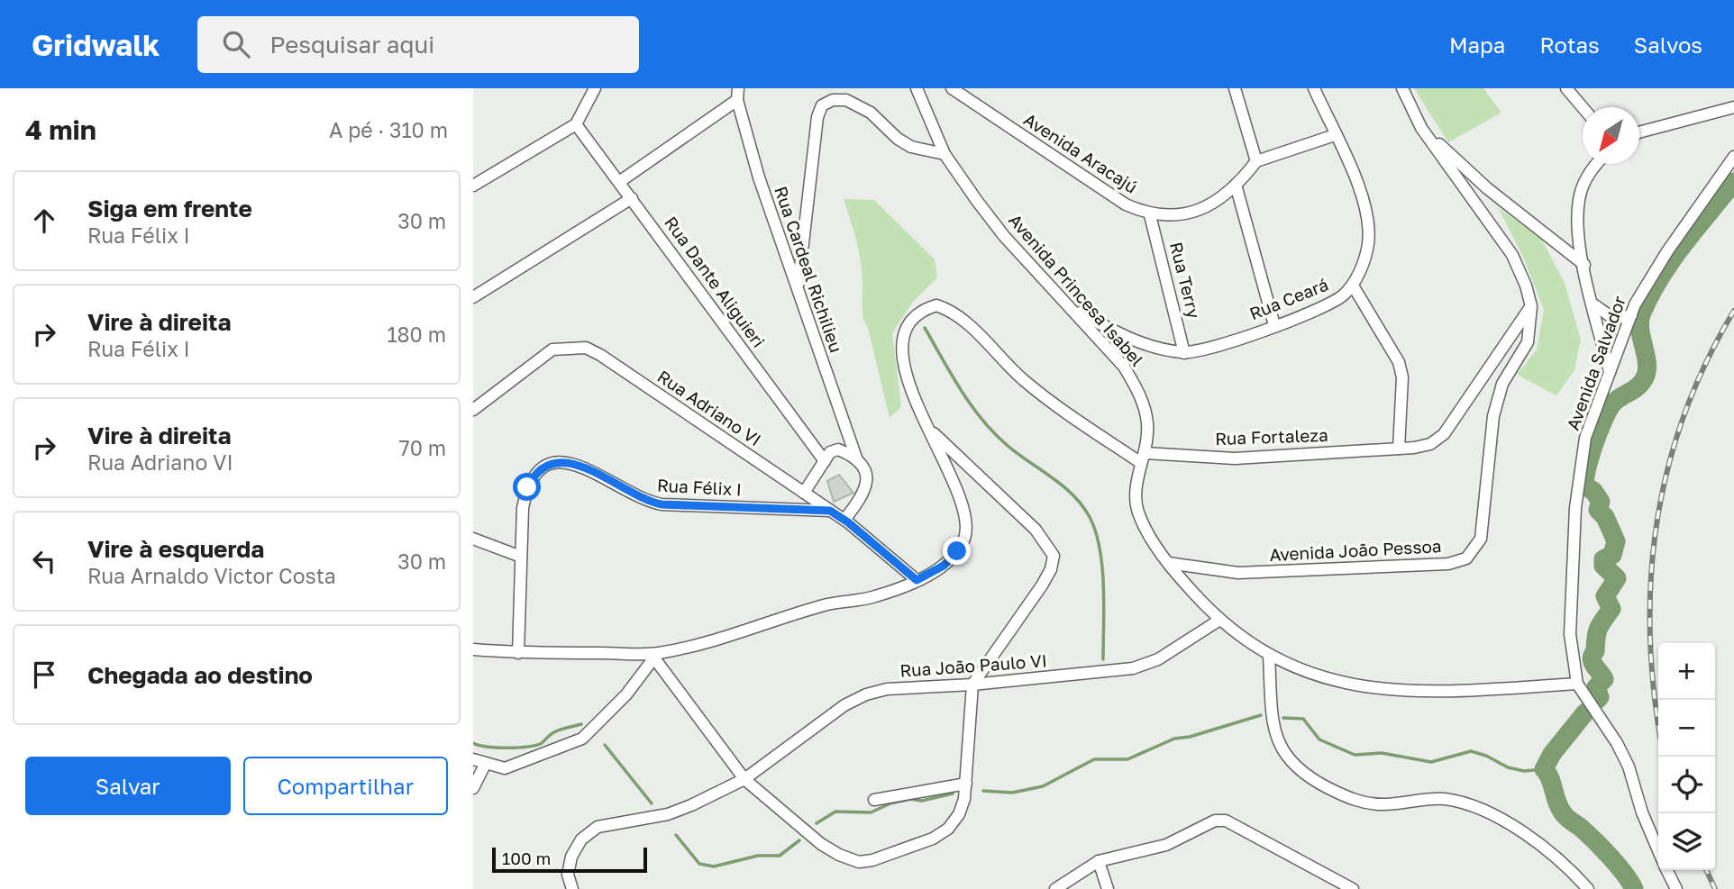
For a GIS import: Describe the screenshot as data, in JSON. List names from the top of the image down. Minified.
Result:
{"streets":{"street":["Avenida Aracajú","Rua Cardeal Richilieu","Rua Terry","Rua Dante Aliguieri","Avenida Princesa Isabel","Rua Ceará","Avenida Salvador","Rua Adriano VI","Rua Fortaleza","Rua Félix I","Avenida João Pessoa","Rua João Paulo VI"]},"crossings":[["Avenida Aracajú","Rua Terry"],["Rua Cardeal Richilieu","Rua Dante Aliguieri"],["Rua Cardeal Richilieu","Rua Adriano VI"],["Rua Cardeal Richilieu","Rua Félix I"],["Rua Terry","Rua Ceará"],["Rua Dante Aliguieri","Rua Adriano VI"],["Rua Dante Aliguieri","Rua Félix I"],["Avenida Princesa Isabel","Rua Ceará"],["Avenida Princesa Isabel","Avenida Salvador"],["Avenida Princesa Isabel","Rua Fortaleza"],["Avenida Princesa Isabel","Avenida João Pessoa"],["Avenida Princesa Isabel","Rua João Paulo VI"],["Rua Adriano VI","Rua Félix I"],["Rua Fortaleza","Avenida João Pessoa"]],"scale_bar":"100 m","north":"bottom left","page":{"header":"Gridwalk","search":"Pesquisar aqui","nav":["Mapa","Rotas","Salvos"],"heading":["4 min","A pé · 310 m"],"list":[["Siga em frente","Rua Félix I","30 m"],["Vire à direita","Rua Félix I","180 m"],["Vire à direita","Rua Adriano VI","70 m"],["Vire à esquerda","Rua Arnaldo Victor Costa","30 m"],"Chegada ao destino"],"map_buttons":["+","−"],"buttons":["Salvar","Compartilhar"],"scale":"100 m"}}
